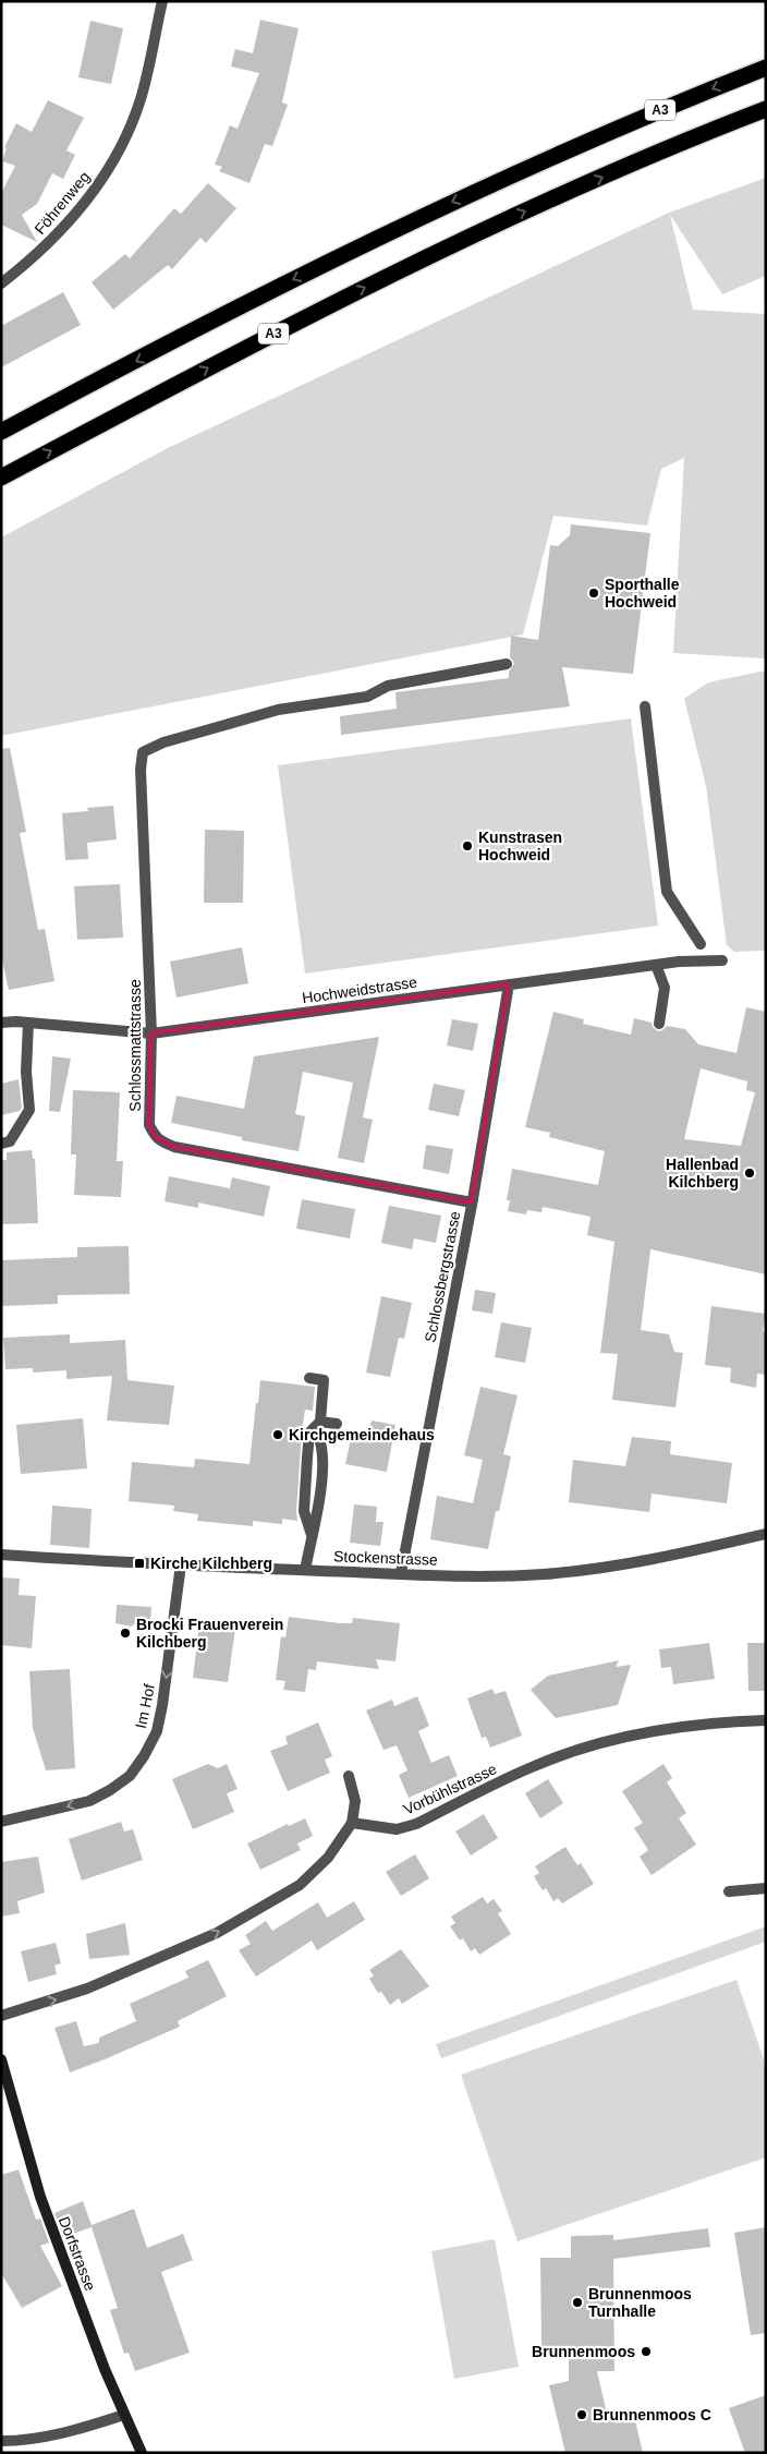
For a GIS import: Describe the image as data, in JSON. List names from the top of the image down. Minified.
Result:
{"streets":{"highway":["A3"],"street":["Föhrenweg","Hochweidstrasse","Schlossmattstrasse","Schlossbergstrasse","Stockenstrasse","Im Hof","Vorbühlstrasse","Dorfstrasse"]},"crossings":[["Hochweidstrasse","Schlossmattstrasse"],["Hochweidstrasse","Schlossbergstrasse"],["Schlossmattstrasse","Schlossbergstrasse"],["Schlossbergstrasse","Stockenstrasse"],["Stockenstrasse","Im Hof"]],"one_way":["Im Hof"],"places":{"other":["Sporthalle Hochweid","Kunstrasen Hochweid","Hallenbad Kilchberg","Kirchgemeindehaus","Brocki Frauenverein Kilchberg","Brunnenmoos Turnhalle","Brunnenmoos","Brunnenmoos C"],"transit":["Kirche Kilchberg"]}}
